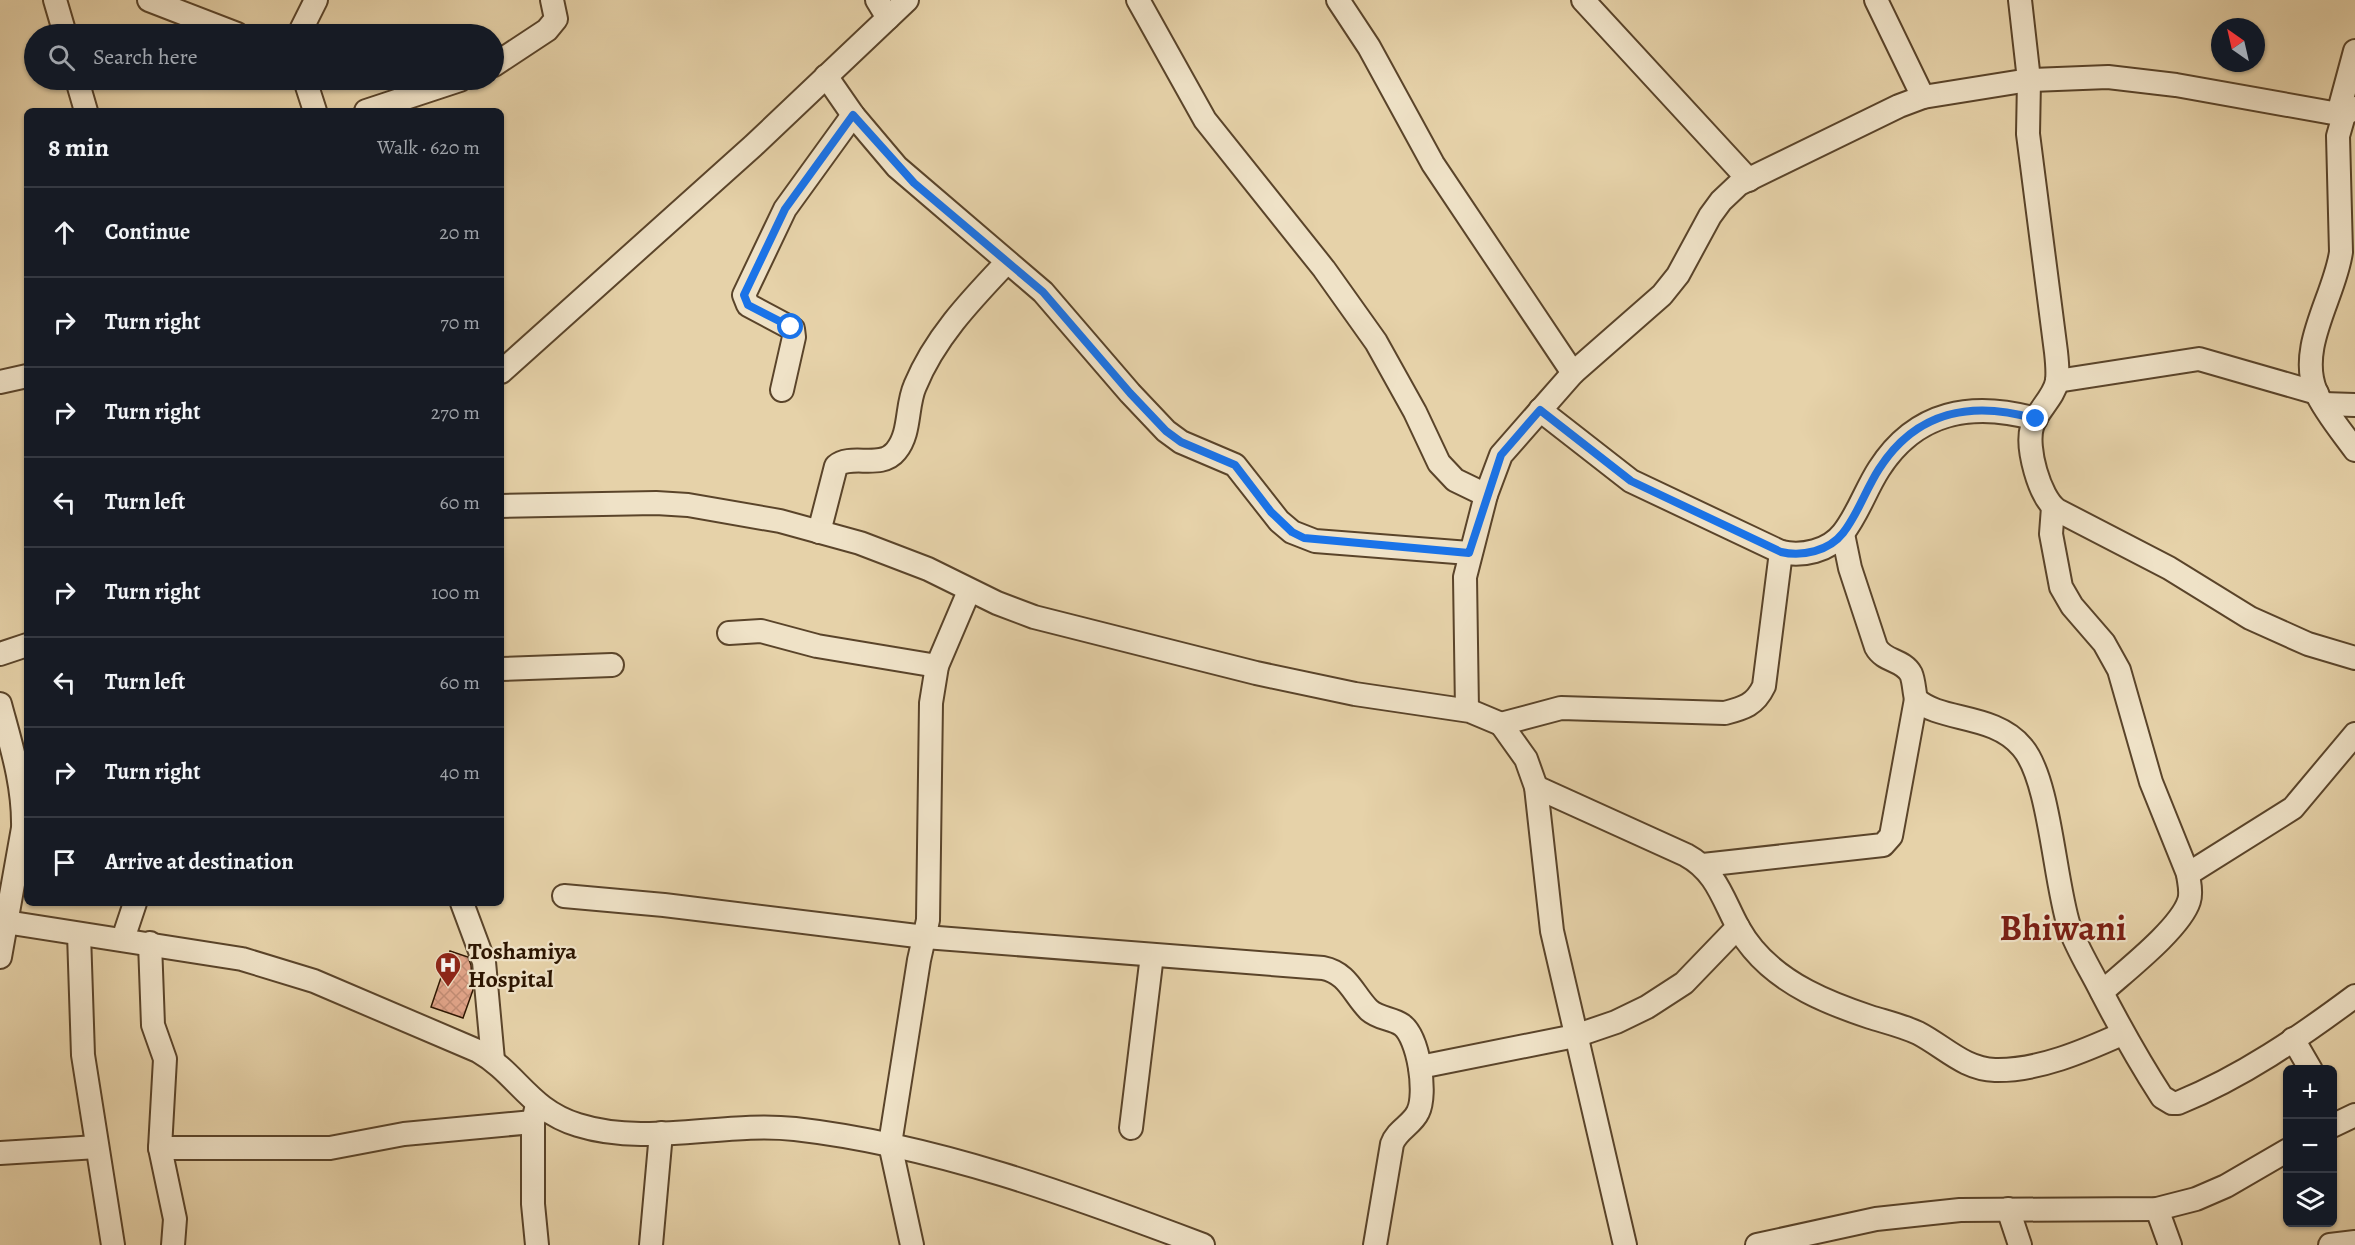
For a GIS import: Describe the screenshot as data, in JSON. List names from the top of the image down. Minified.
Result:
{"districts":["Bhiwani"],"places":{"hospital":["Toshamiya Hospital"]},"north":"top left","page":{"search":"Search here","heading":["8 min","Walk · 620 m"],"list":[["Continue","20 m"],["Turn right","70 m"],["Turn right","270 m"],["Turn left","60 m"],["Turn right","100 m"],["Turn left","60 m"],["Turn right","40 m"],"Arrive at destination"],"map_buttons":["+","−"]}}
